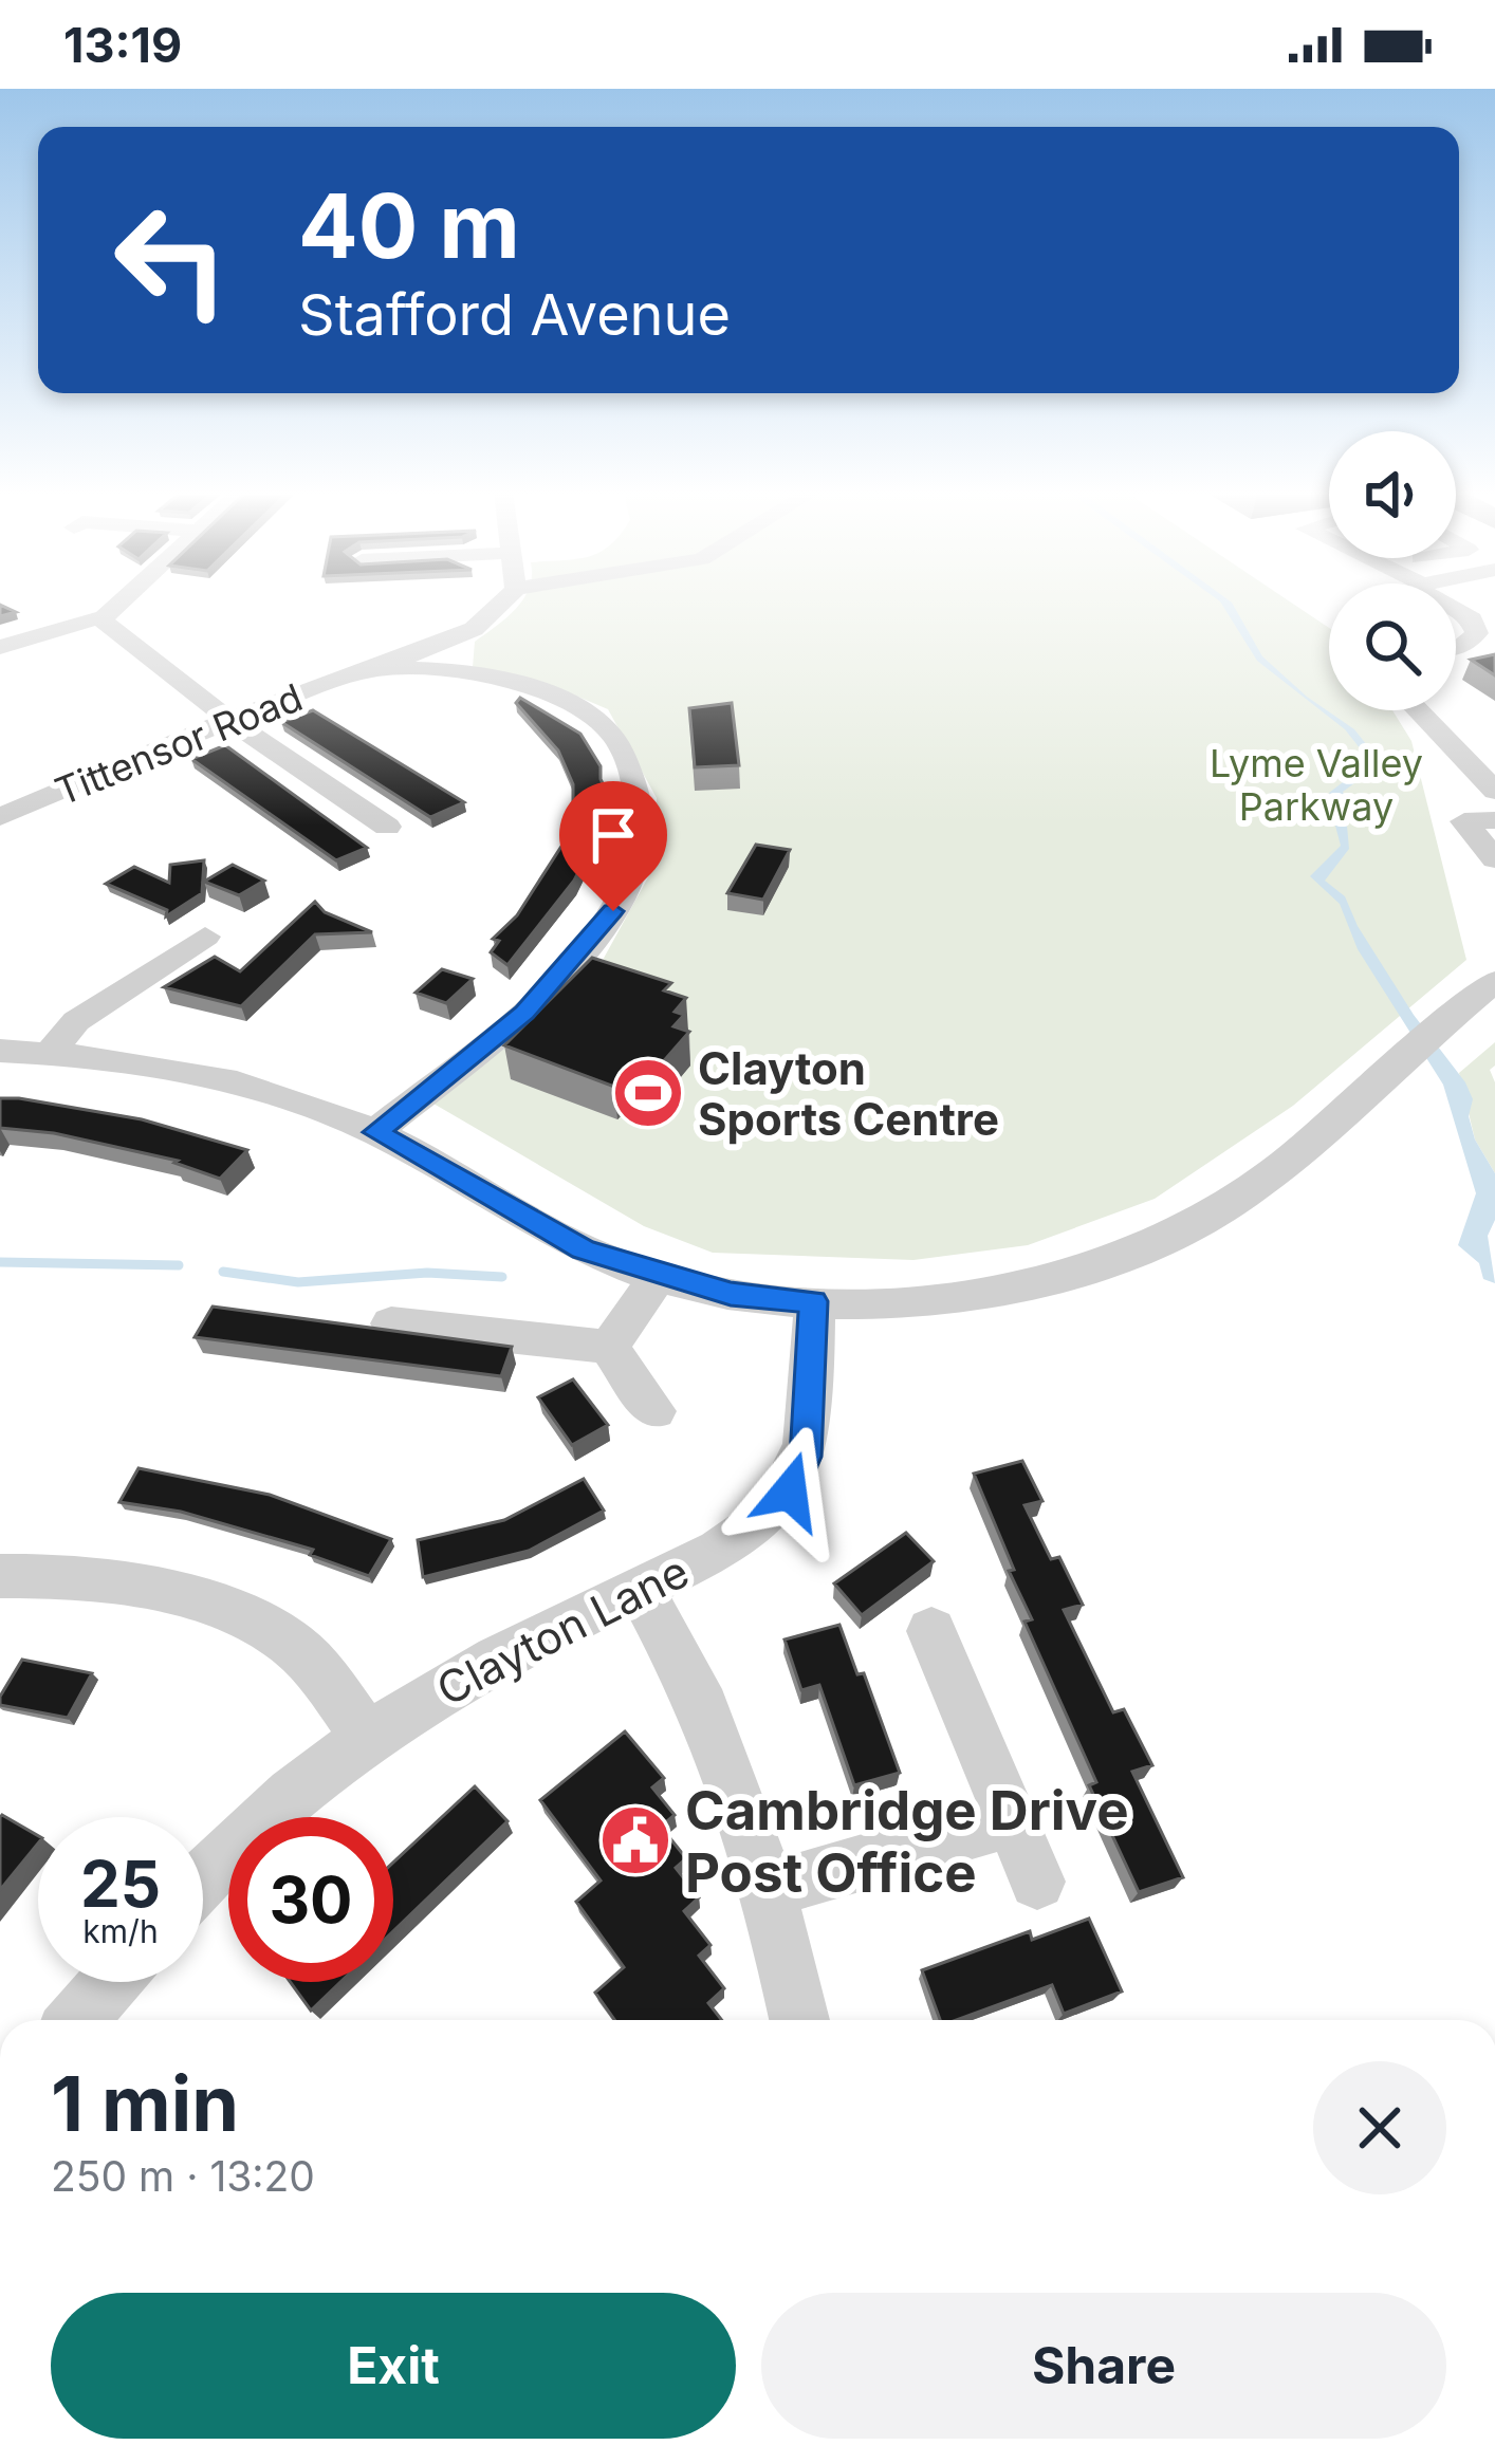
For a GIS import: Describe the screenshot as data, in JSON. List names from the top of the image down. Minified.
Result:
{"streets":{"street":["Tittensor Road","Clayton Lane"]},"parks":["Lyme Valley Parkway"],"places":{"sports":["Clayton Sports Centre"],"public building":["Cambridge Drive Post Office"]},"page":{"status":"13:19","turn":["40 m","Stafford Avenue"],"speed":"25 km/h","limit":"30","heading":["1 min","250 m · 13:20"],"buttons":["Exit","Share"]}}
